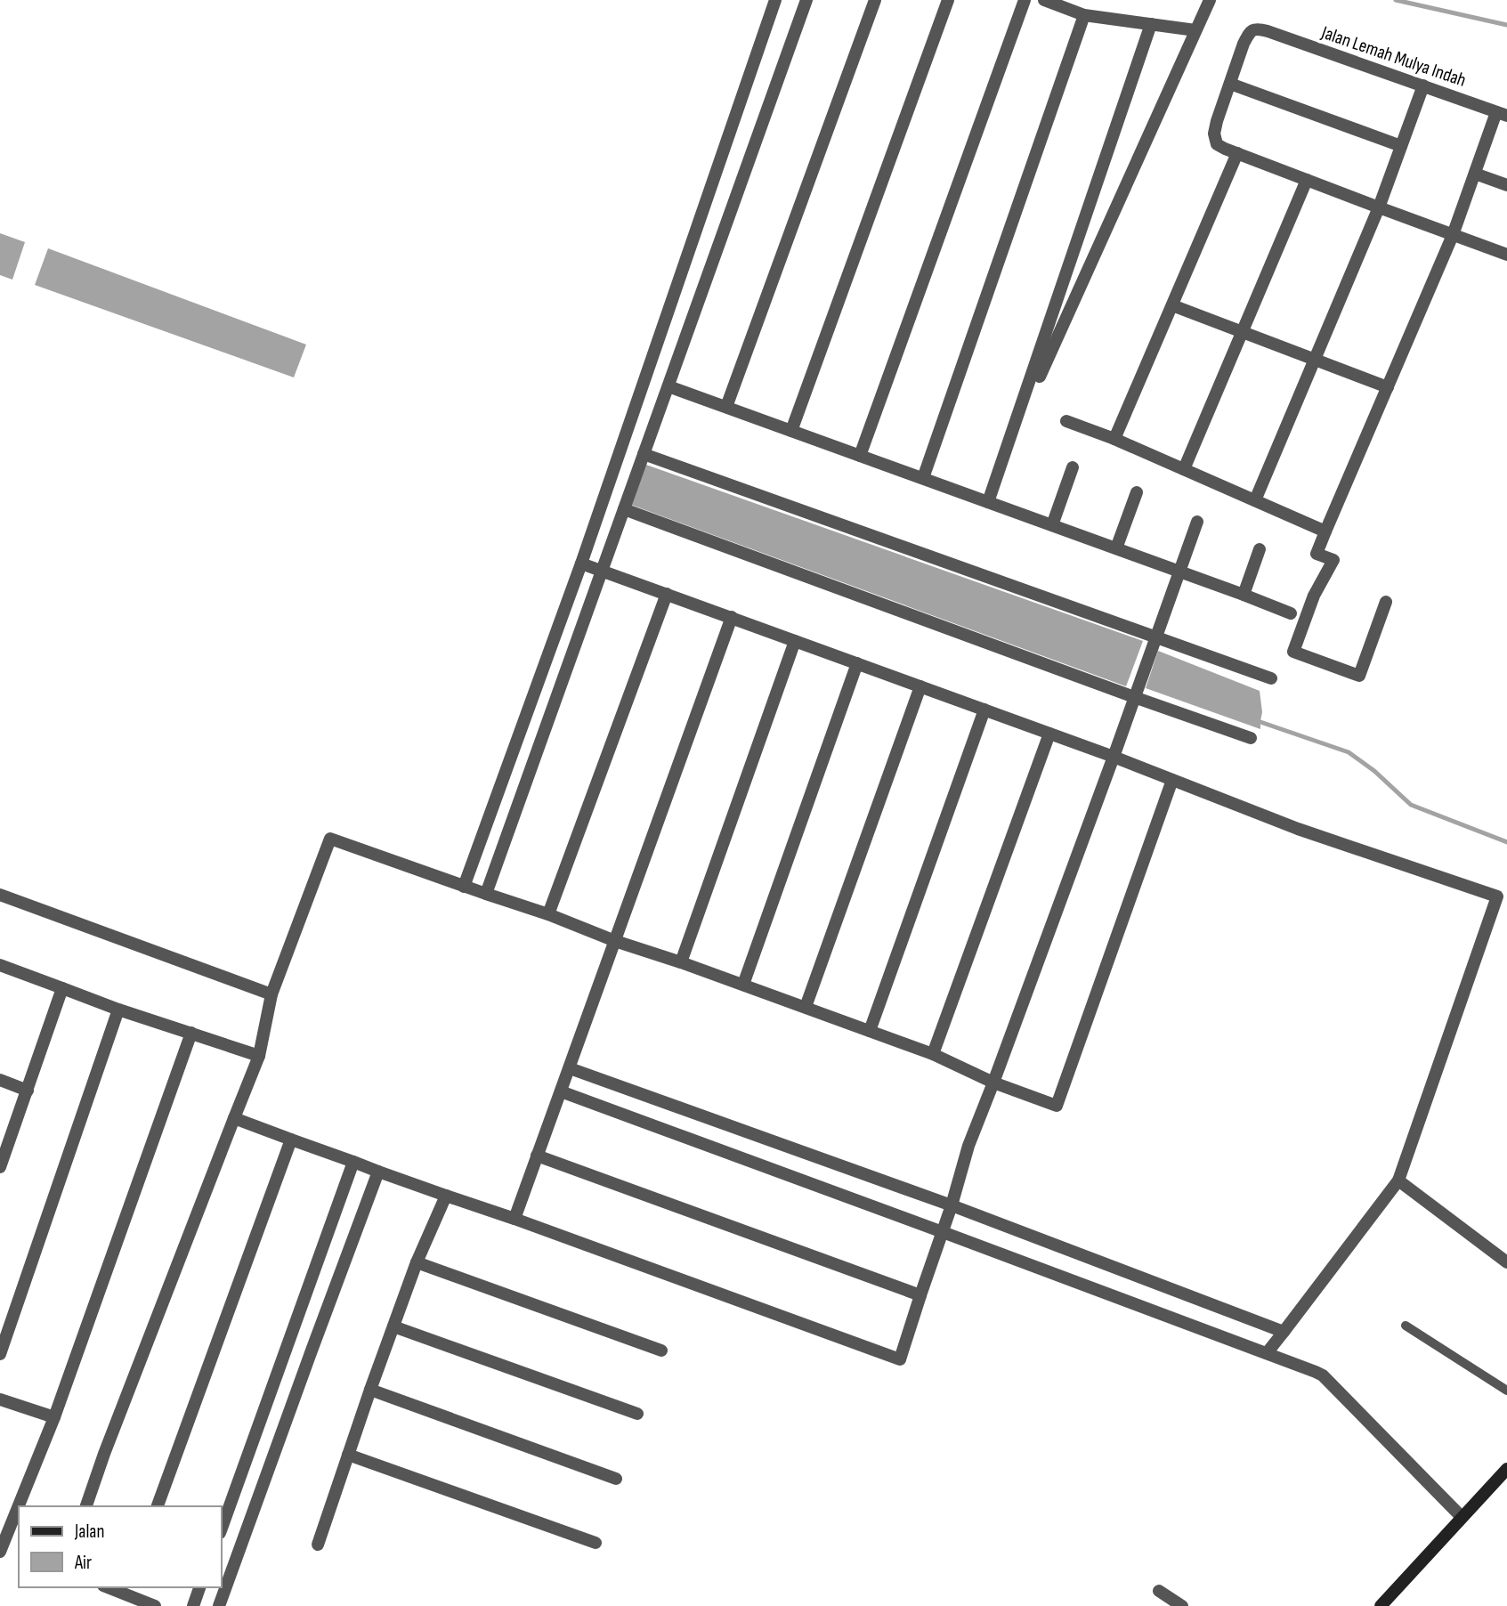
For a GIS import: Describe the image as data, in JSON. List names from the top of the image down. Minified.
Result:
{"streets":{"street":["Jalan Lemah Mulya Indah"]},"legend":["Jalan","Air"]}
